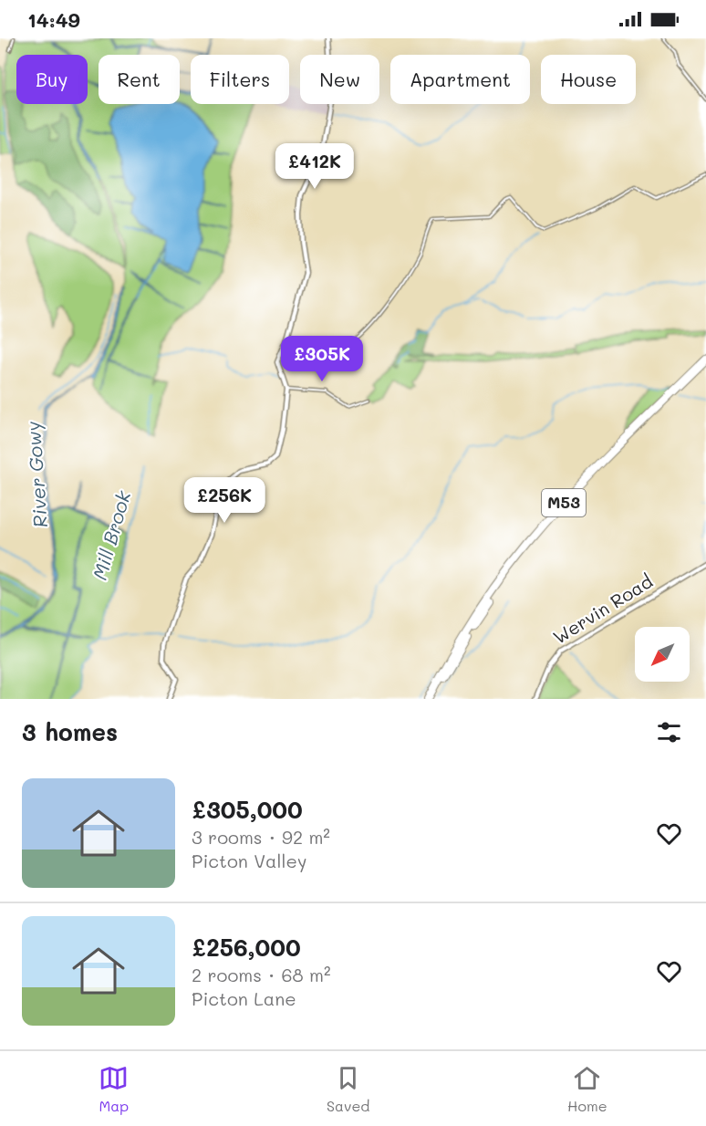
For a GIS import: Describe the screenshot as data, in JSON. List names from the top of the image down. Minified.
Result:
{"streets":{"highway":["M53"],"street":["Wervin Road"]},"water":["River Gowy","Mill Brook"],"north":"bottom left","page":{"status":"14:49","chip":["Buy","Rent","Filters","New","Apartment","House"],"price":["£412K","£305K","£256K"],"heading":"3 homes","list":[{"name":"£305,000","note":"3 rooms · 92 m² · Picton Valley"},{"name":"£256,000","note":"2 rooms · 68 m² · Picton Lane"}],"tabs":["Map","Saved","Home"]}}
